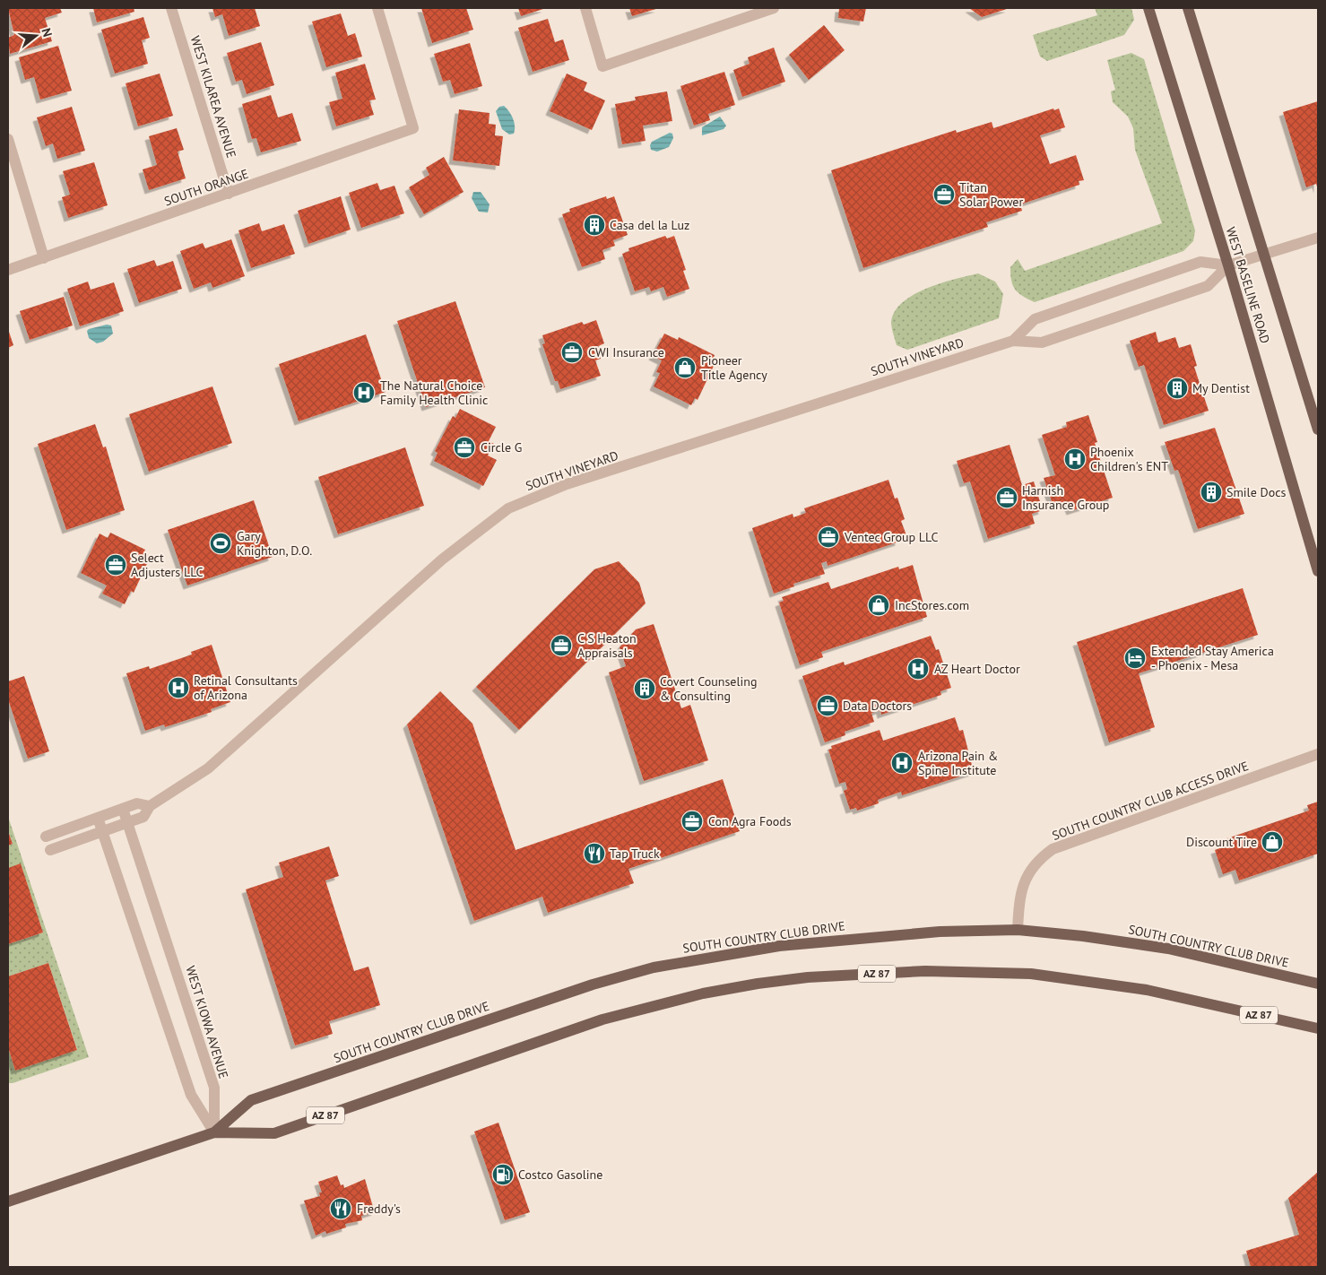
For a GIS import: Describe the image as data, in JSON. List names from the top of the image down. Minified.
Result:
{"streets":{"main road":["WEST BASELINE ROAD","SOUTH COUNTRY CLUB DRIVE","AZ 87"],"street":["WEST KILAREA AVENUE","SOUTH ORANGE","SOUTH VINEYARD","SOUTH COUNTRY CLUB ACCESS DRIVE","WEST KIOWA AVENUE"]},"crossings":[["WEST KILAREA AVENUE","SOUTH ORANGE"],["WEST BASELINE ROAD","SOUTH VINEYARD"],["SOUTH VINEYARD","WEST KIOWA AVENUE"],["SOUTH COUNTRY CLUB ACCESS DRIVE","SOUTH COUNTRY CLUB DRIVE"],["SOUTH COUNTRY CLUB DRIVE","WEST KIOWA AVENUE"]],"places":{"office":["Titan Solar Power","CWI Insurance","Circle G","Harnish Insurance Group","Ventec Group LLC","Select Adjusters LLC","C S Heaton Appraisals","Data Doctors","Con Agra Foods"],"building":["Casa del la Luz","My Dentist","Smile Docs","Covert Counseling & Consulting"],"shop":["Pioneer Title Agency","IncStores.com","Discount Tire"],"hospital":["The Natural Choice Family Health Clinic","Phoenix Children's ENT","AZ Heart Doctor","Retinal Consultants of Arizona","Arizona Pain & Spine Institute"],"sports":["Gary Knighton, D.O."],"hotel":["Extended Stay America - Phoenix - Mesa"],"restaurant":["Tap Truck","Freddy's"],"fuel station":["Costco Gasoline"]},"north":"right"}
